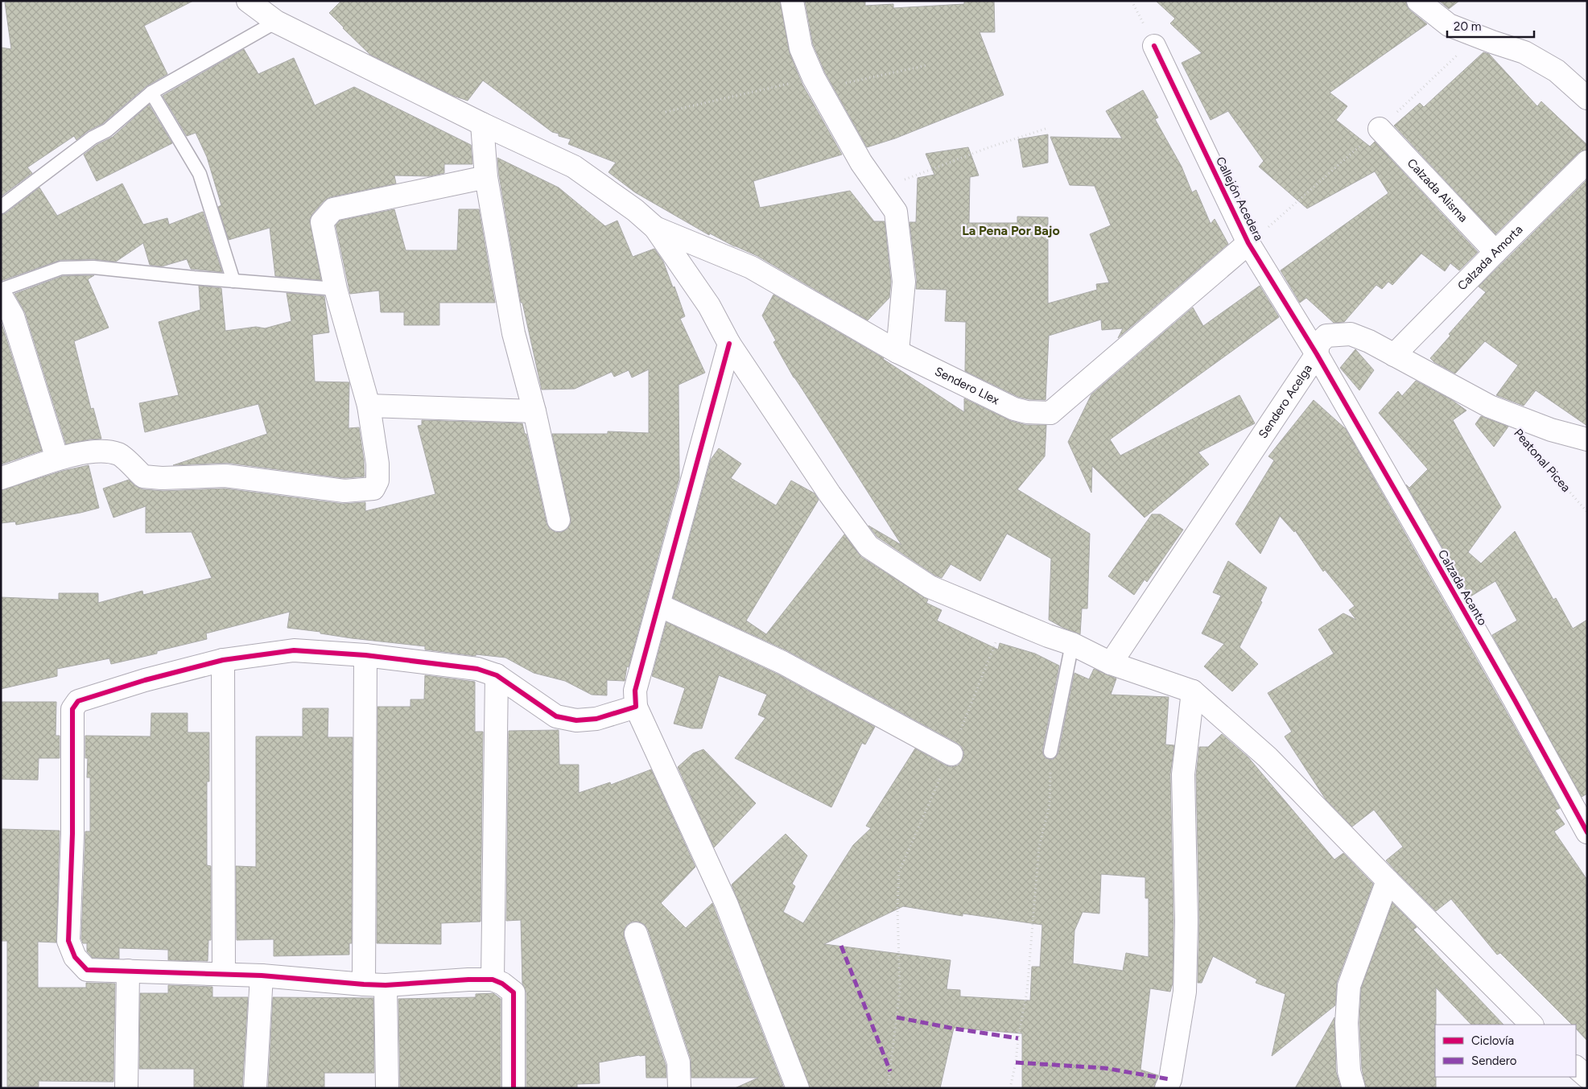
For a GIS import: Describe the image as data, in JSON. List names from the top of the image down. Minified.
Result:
{"streets":{"street":["Calzada Alisma","Callejón Acedera","Calzada Amorta","Sendero Llex","Sendero Acelga","Calzada Acanto"],"path":["Peatonal Picea"]},"crossings":[["Calzada Alisma","Calzada Amorta"],["Callejón Acedera","Sendero Llex"],["Callejón Acedera","Sendero Acelga"],["Callejón Acedera","Calzada Acanto"],["Calzada Amorta","Sendero Acelga"],["Sendero Acelga","Calzada Acanto"]],"districts":["La Pena Por Bajo"],"legend":["Ciclovía","Sendero"],"scale_bar":"20 m"}
